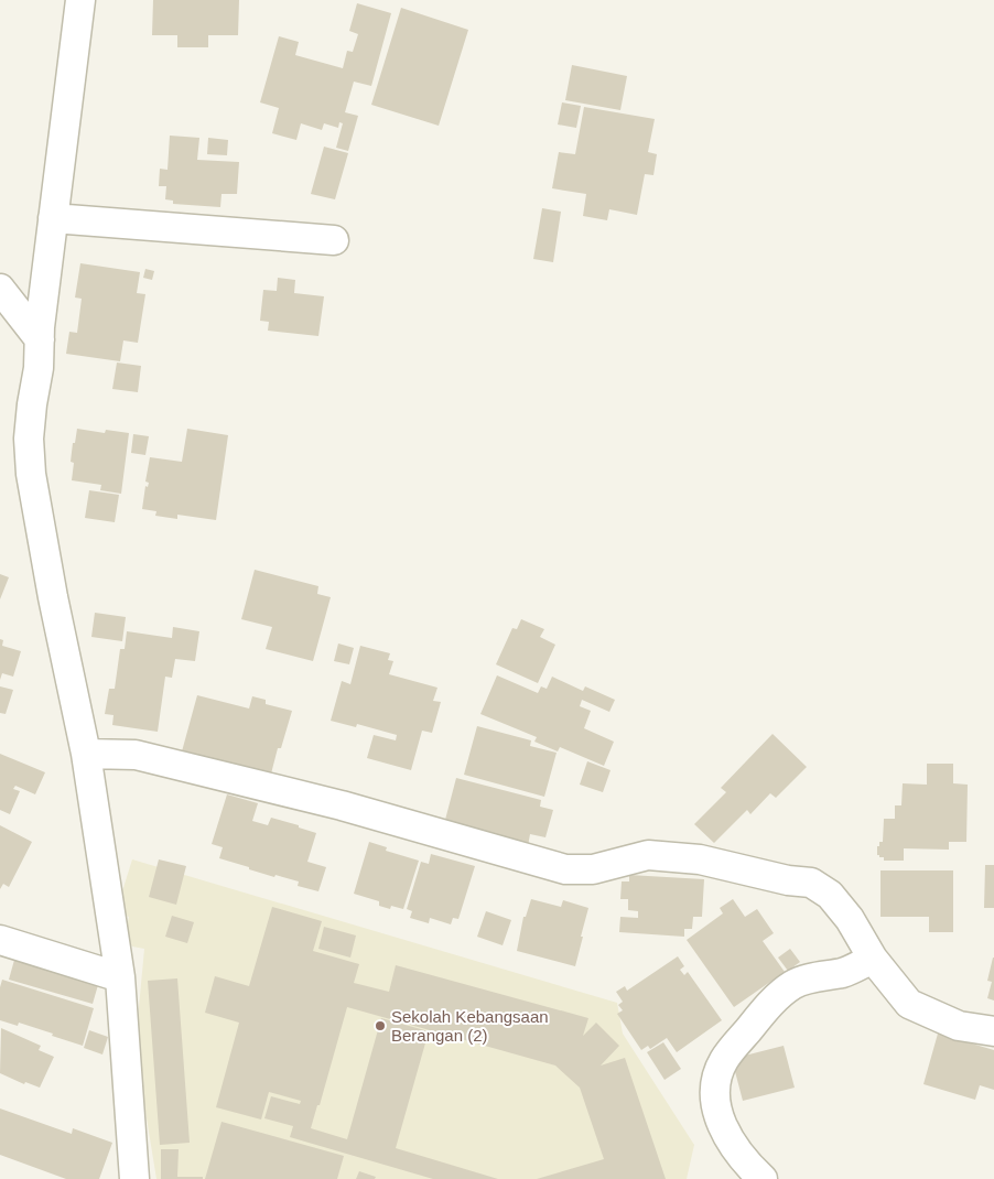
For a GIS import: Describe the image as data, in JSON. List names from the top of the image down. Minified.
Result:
{"places":["Sekolah Kebangsaan Berangan (2)"]}
